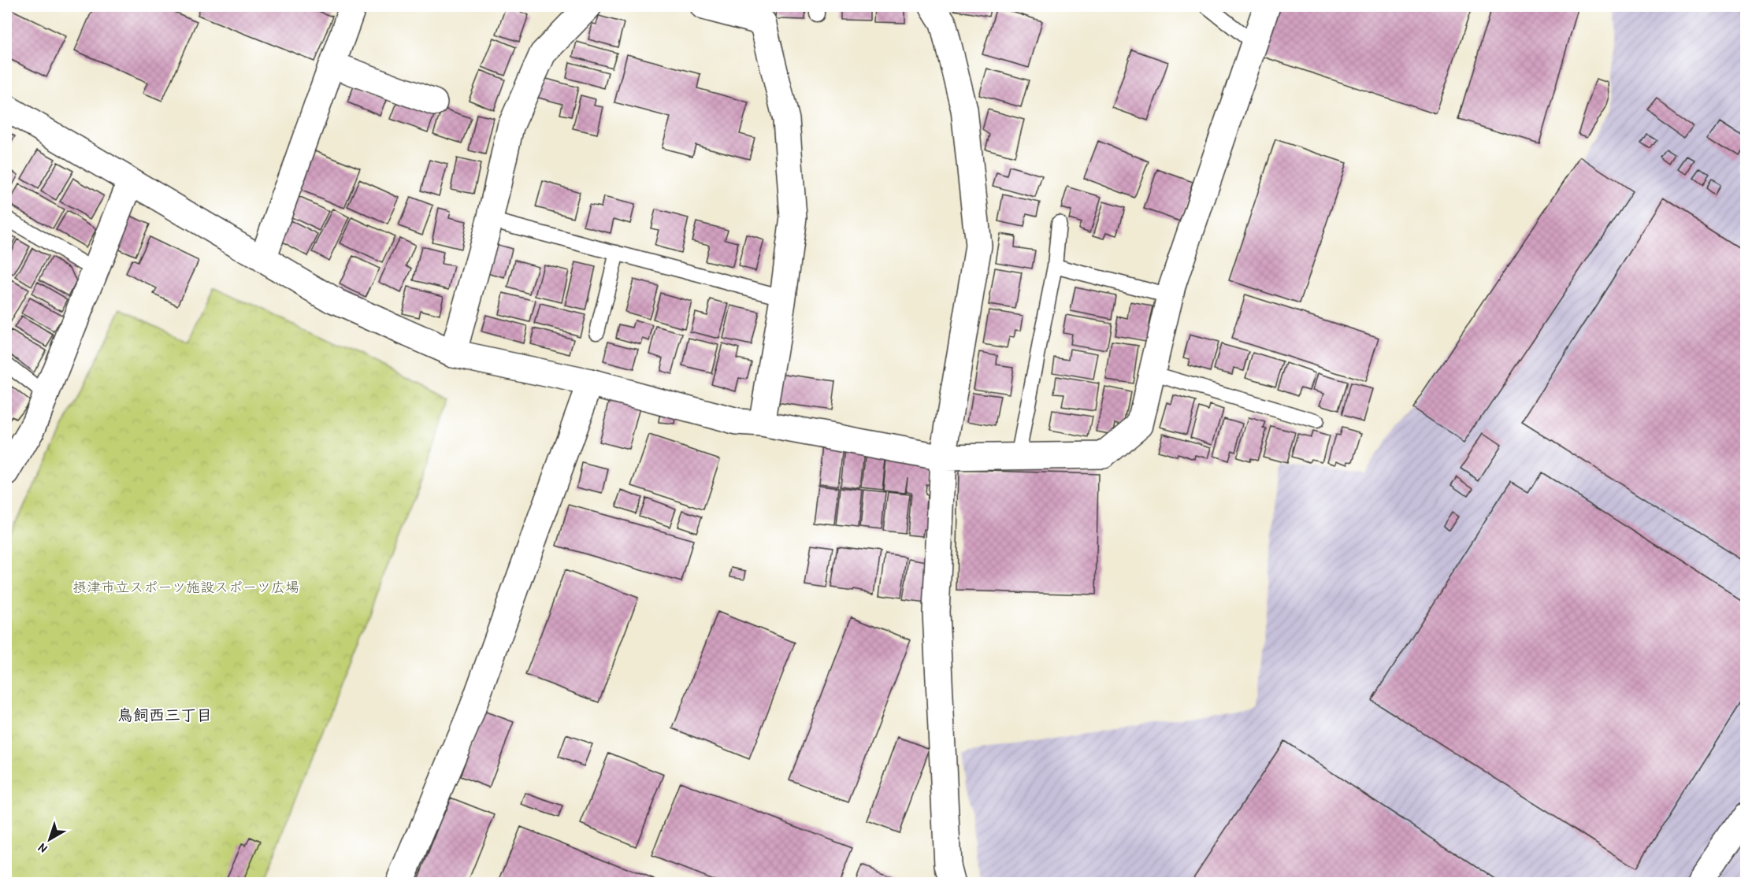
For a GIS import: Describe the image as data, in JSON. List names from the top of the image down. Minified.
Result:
{"districts":["鳥飼西三丁目"],"parks":["摂津市立スポーツ施設スポーツ広場"],"north":"bottom left"}
